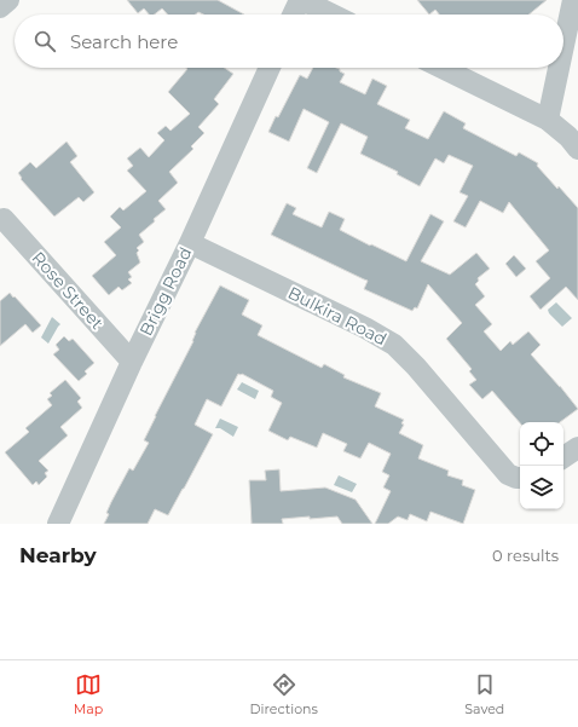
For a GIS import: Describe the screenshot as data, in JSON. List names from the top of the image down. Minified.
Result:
{"streets":{"street":["Rose Street","Brigg Road","Bulkira Road"]},"crossings":[["Rose Street","Brigg Road"],["Brigg Road","Bulkira Road"]],"page":{"search":"Search here","heading":["Nearby","0 results"],"nav":["Map","Directions","Saved"]}}
